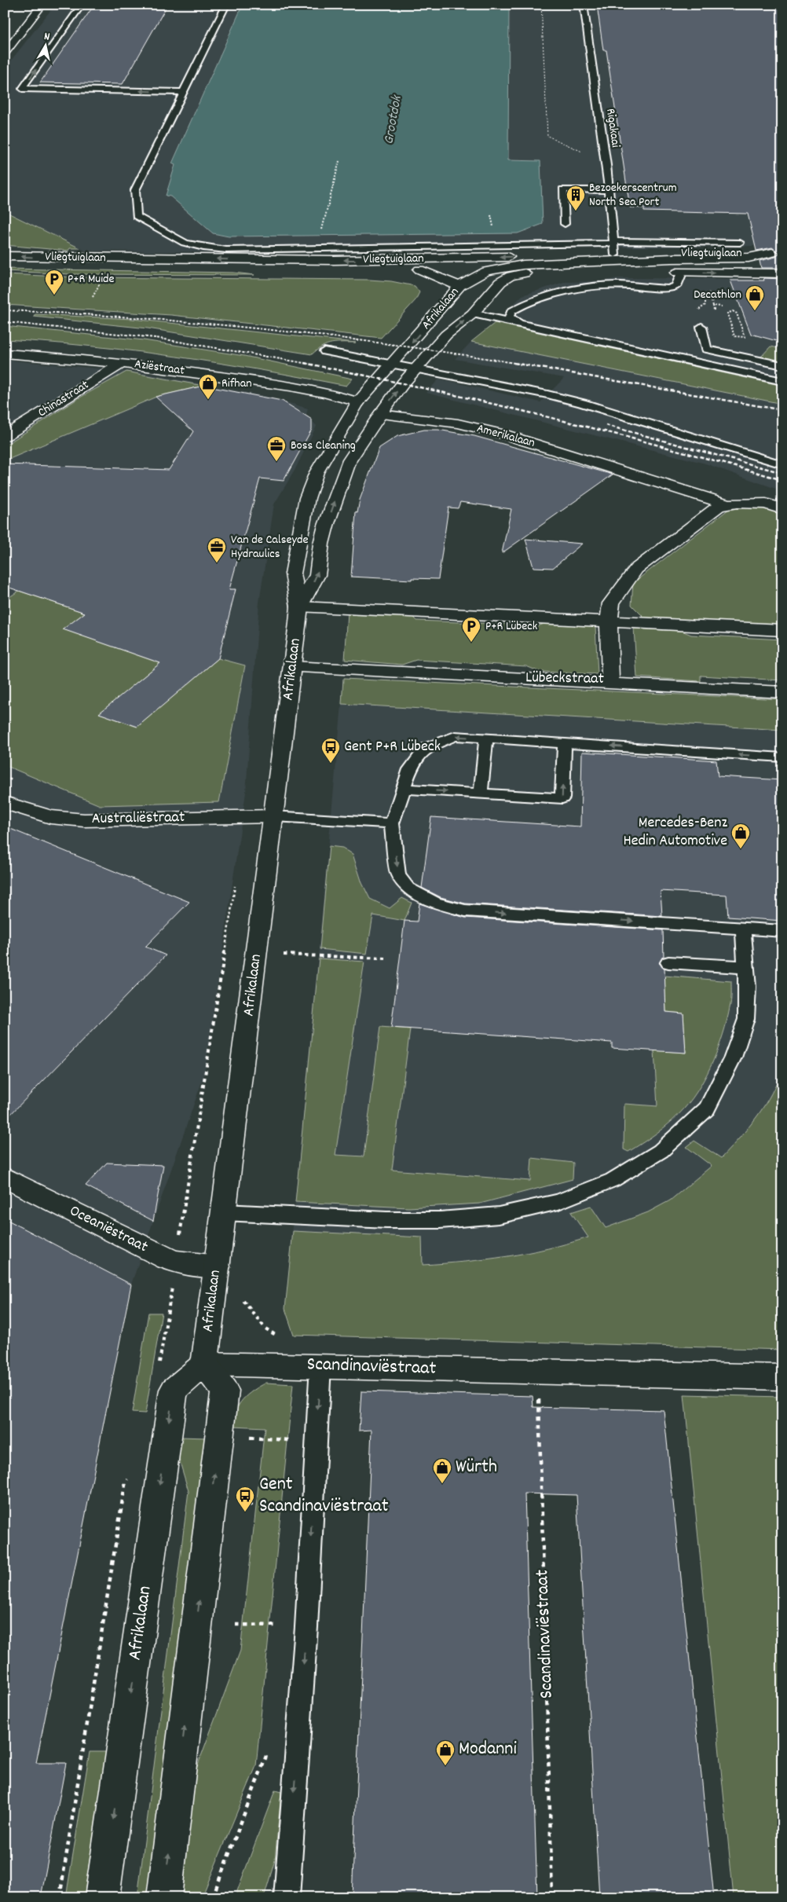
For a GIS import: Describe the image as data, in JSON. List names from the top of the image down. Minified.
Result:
{"streets":{"main road":["Vliegtuiglaan","Afrikalaan","Aziëstraat","Chinastraat","Amerikalaan","Lübeckstraat","Australiëstraat","Oceaniëstraat","Scandinaviëstraat"],"lane":["Rigakaai"]},"crossings":[["Rigakaai","Vliegtuiglaan"],["Vliegtuiglaan","Afrikalaan"],["Afrikalaan","Aziëstraat"],["Afrikalaan","Amerikalaan"],["Afrikalaan","Lübeckstraat"],["Afrikalaan","Australiëstraat"],["Afrikalaan","Oceaniëstraat"],["Afrikalaan","Scandinaviëstraat"],["Aziëstraat","Chinastraat"],["Amerikalaan","Lübeckstraat"]],"water":["Grootdok"],"places":{"building":["Bezoekerscentrum North Sea Port"],"parking":["P+R Muide","P+R Lübeck"],"shop":["Decathlon","Rifhan","Mercedes-Benz Hedin Automotive","Würth","Modanni"],"office":["Boss Cleaning","Van de Calseyde Hydraulics"],"bus stop":["Gent P+R Lübeck","Gent Scandinaviëstraat"]},"north":"top"}
